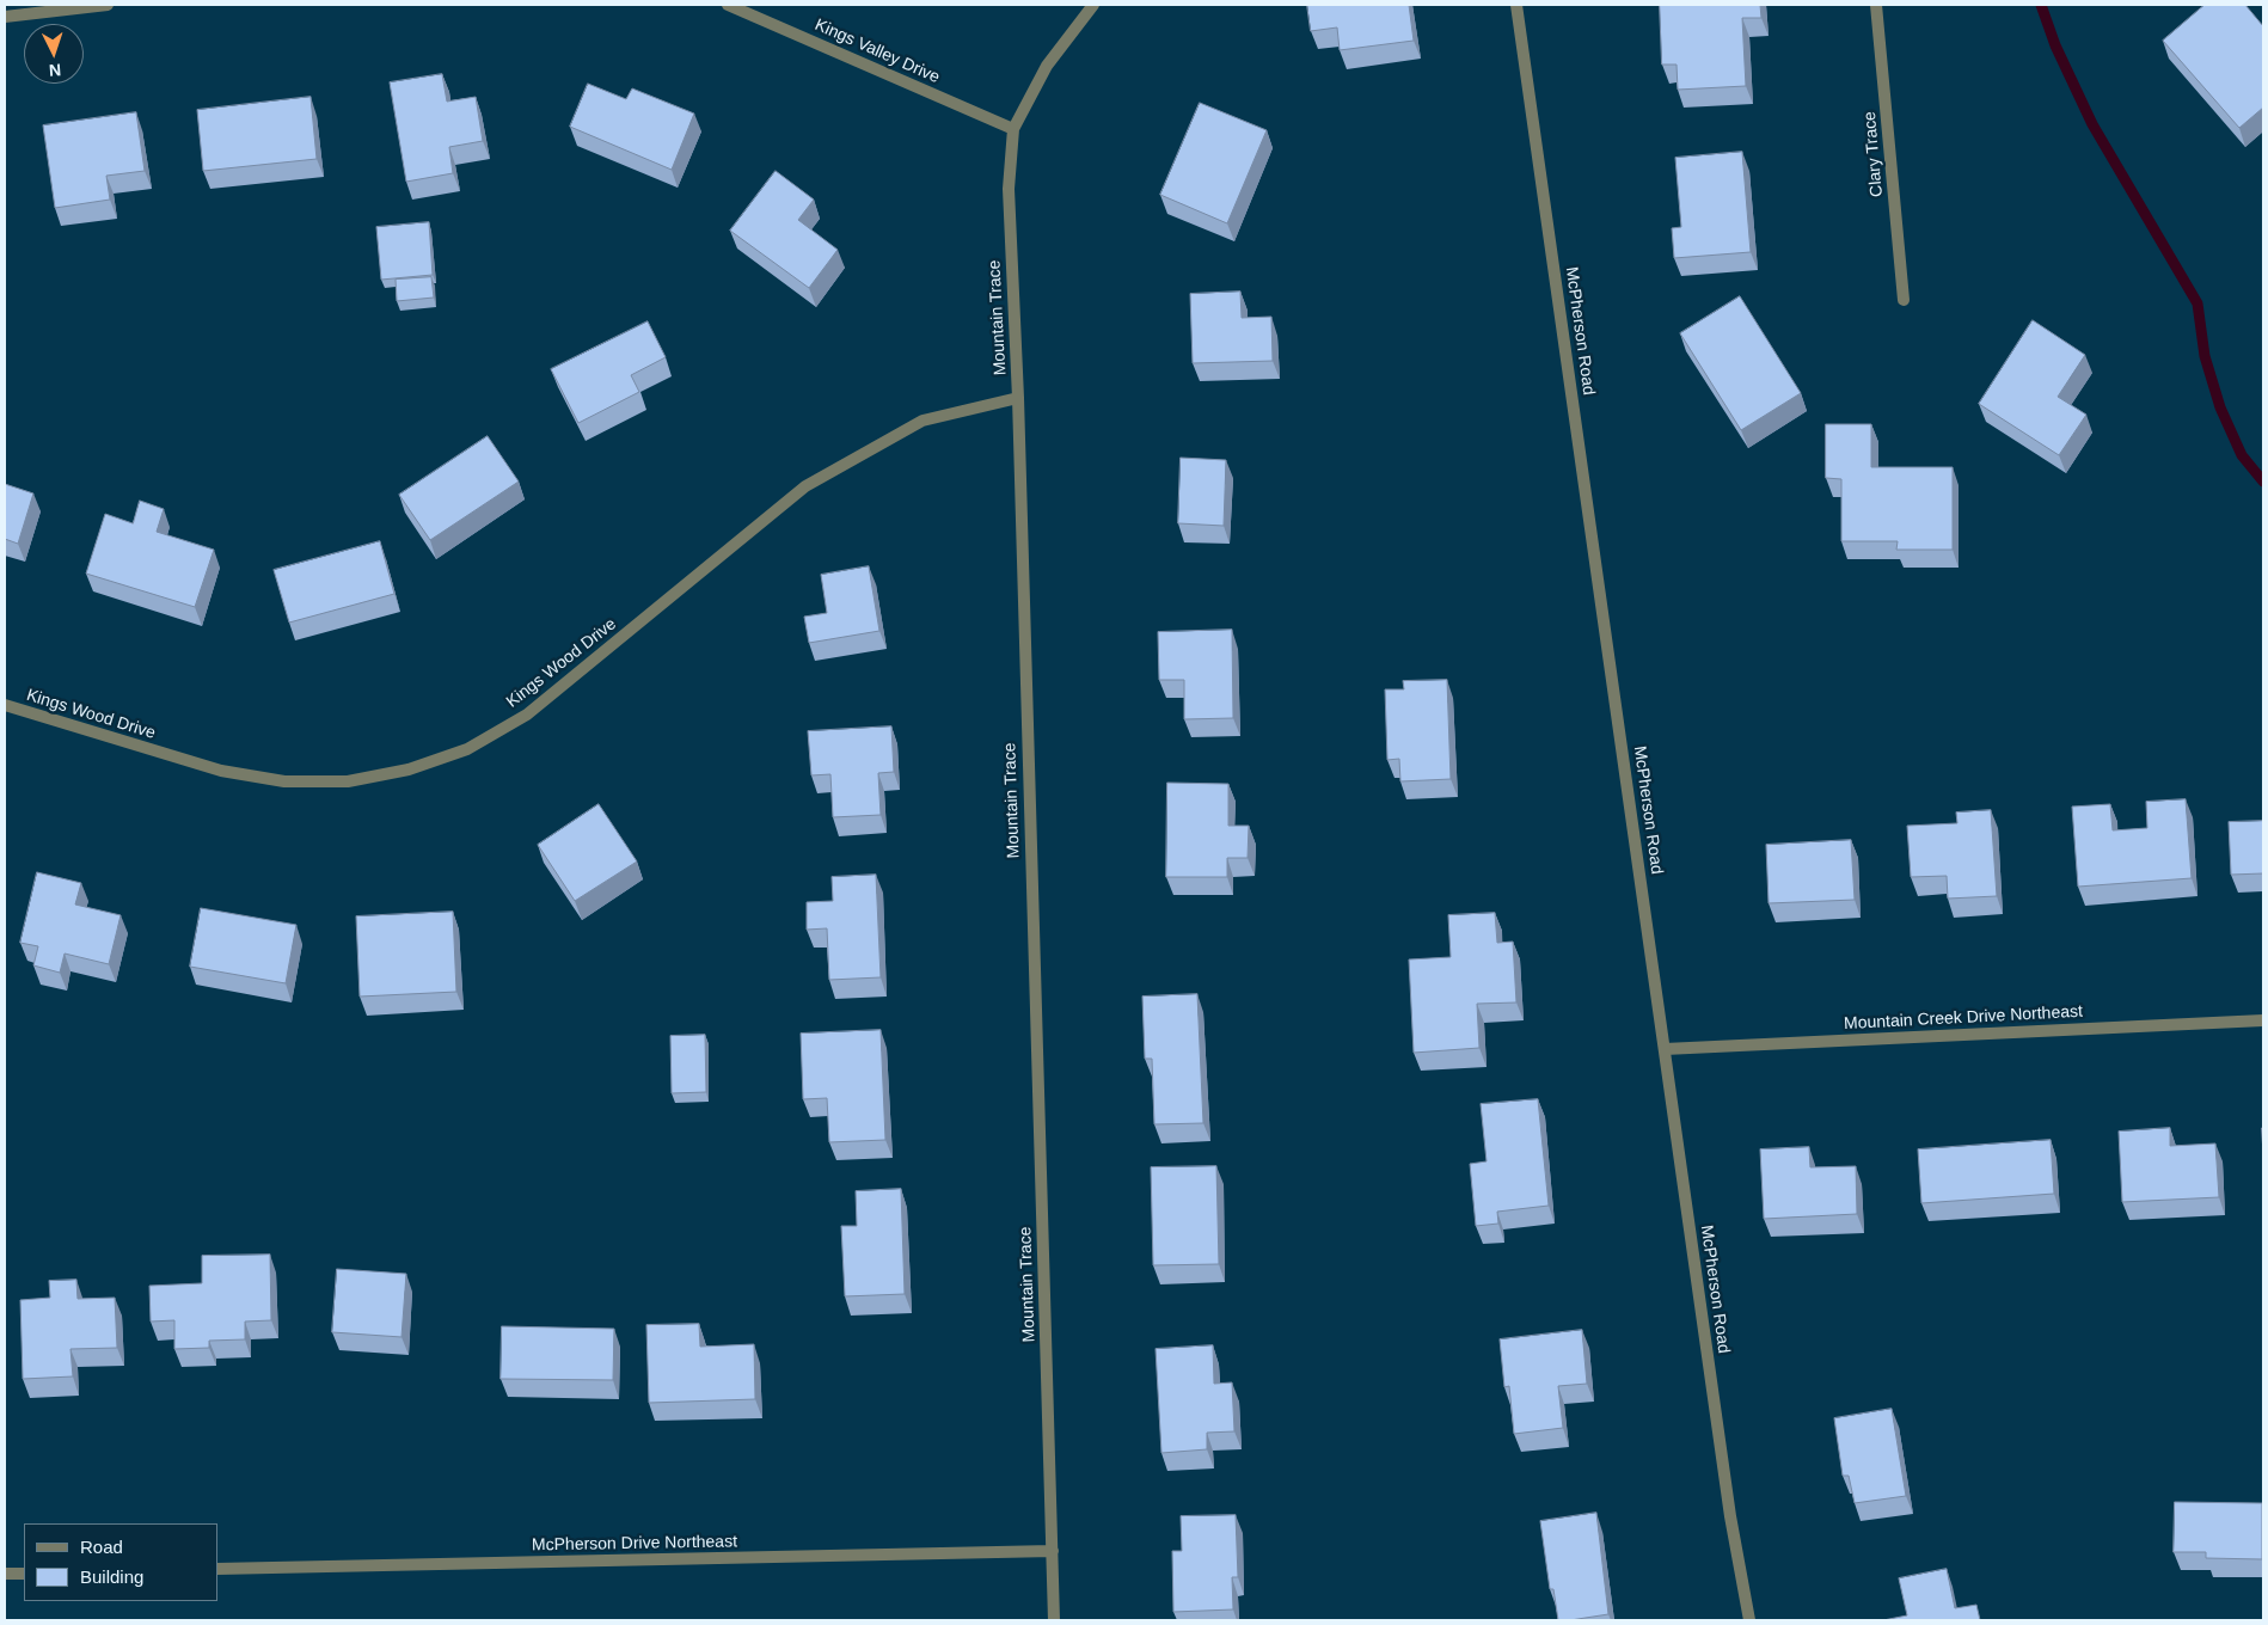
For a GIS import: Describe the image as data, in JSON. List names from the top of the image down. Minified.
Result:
{"streets":{"street":["Kings Valley Drive","Clary Trace","Mountain Trace","McPherson Road","Kings Wood Drive","Mountain Creek Drive Northeast","McPherson Drive Northeast"]},"crossings":[["Kings Valley Drive","Mountain Trace"],["Mountain Trace","Kings Wood Drive"],["Mountain Trace","McPherson Drive Northeast"],["McPherson Road","Mountain Creek Drive Northeast"]],"legend":["Road","Building"],"north":"bottom"}
